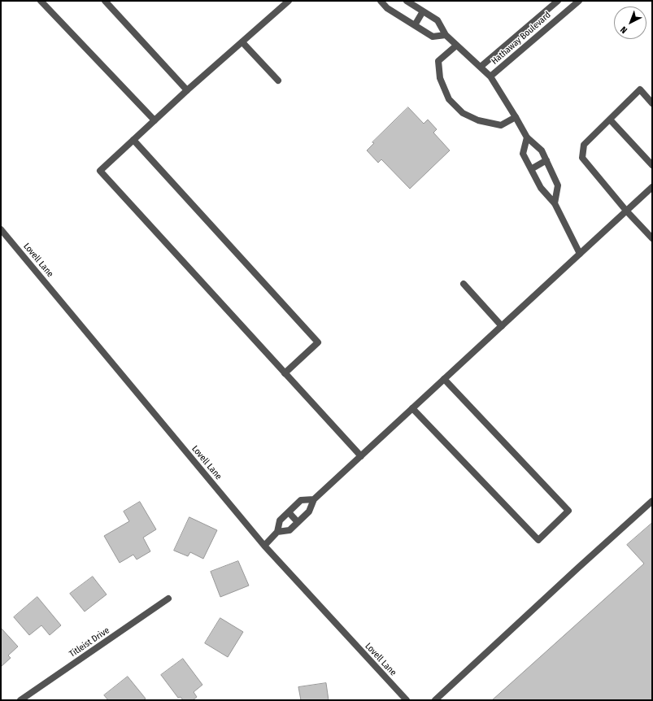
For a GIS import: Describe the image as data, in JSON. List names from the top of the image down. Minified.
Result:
{"streets":{"street":["Hathaway Boulevard","Lovell Lane","Titleist Drive"]},"north":"bottom left"}
